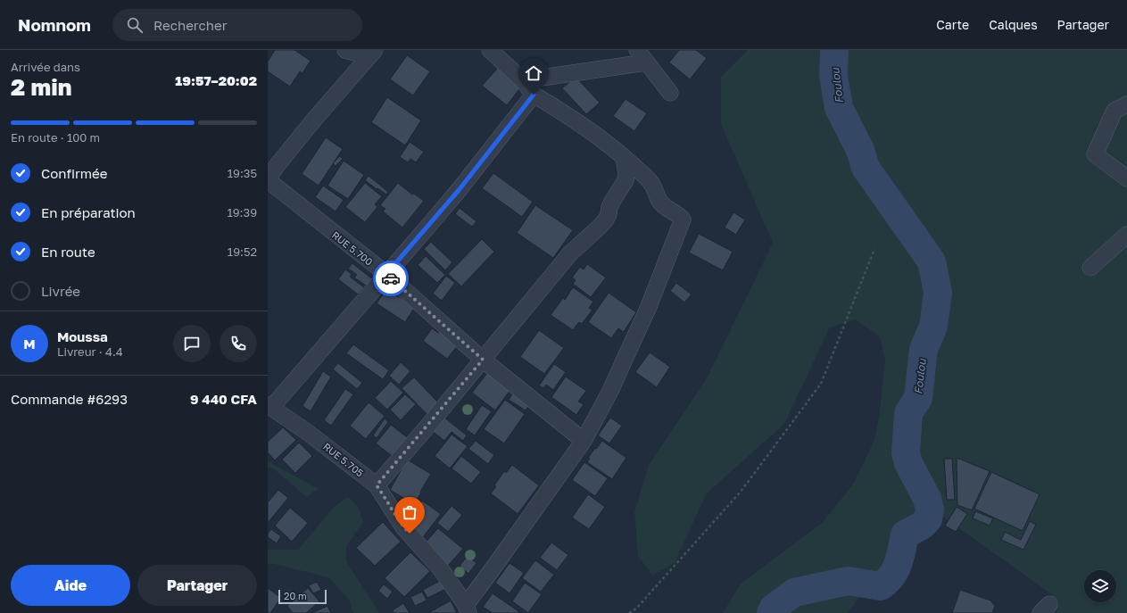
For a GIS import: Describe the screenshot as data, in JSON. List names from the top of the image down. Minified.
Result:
{"streets":{"street":["RUE 5.700","RUE 5.705"]},"water":["Foulou"],"scale_bar":"20 m","page":{"header":"Nomnom","search":"Rechercher","nav":["Carte","Calques","Partager"],"heading":["2 min","Arrivée dans","19:57–20:02"],"panel":["Moussa","Livreur · 4.4","Commande #6293","9 440 CFA"],"bar":"En route · 100 m","list":[["Confirmée","19:35"],["En préparation","19:39"],["En route","19:52"],"Livrée"],"round":"M","buttons":["Aide","Partager"],"scale":"20 m"}}
